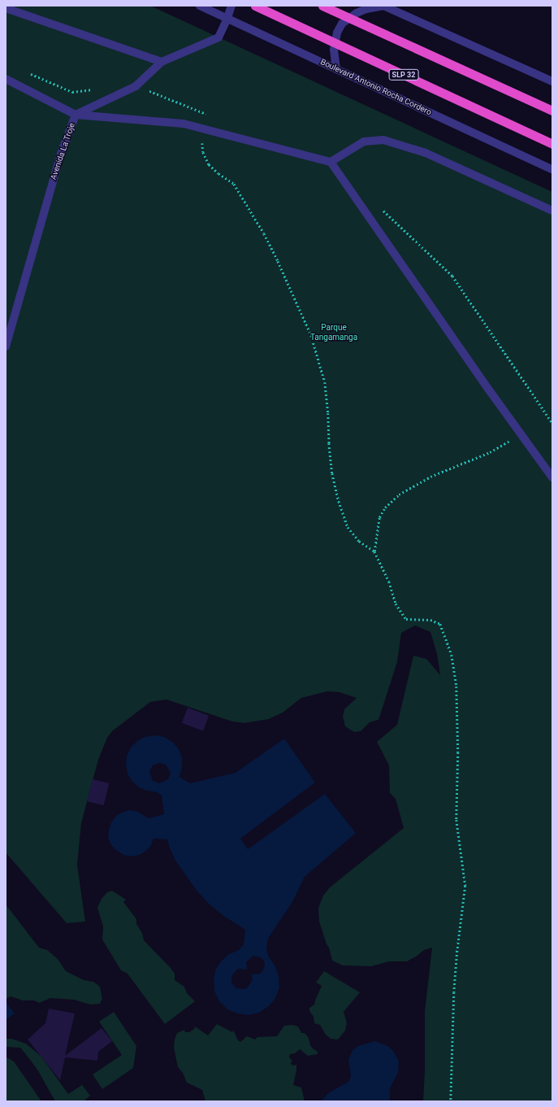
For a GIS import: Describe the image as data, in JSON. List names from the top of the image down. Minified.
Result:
{"streets":{"highway":["SLP 32"],"street":["Boulevard Antonio Rocha Cordero","Avenida La Troje"]},"crossings":[["Boulevard Antonio Rocha Cordero","Avenida La Troje"]],"parks":["Parque Tangamanga"]}
